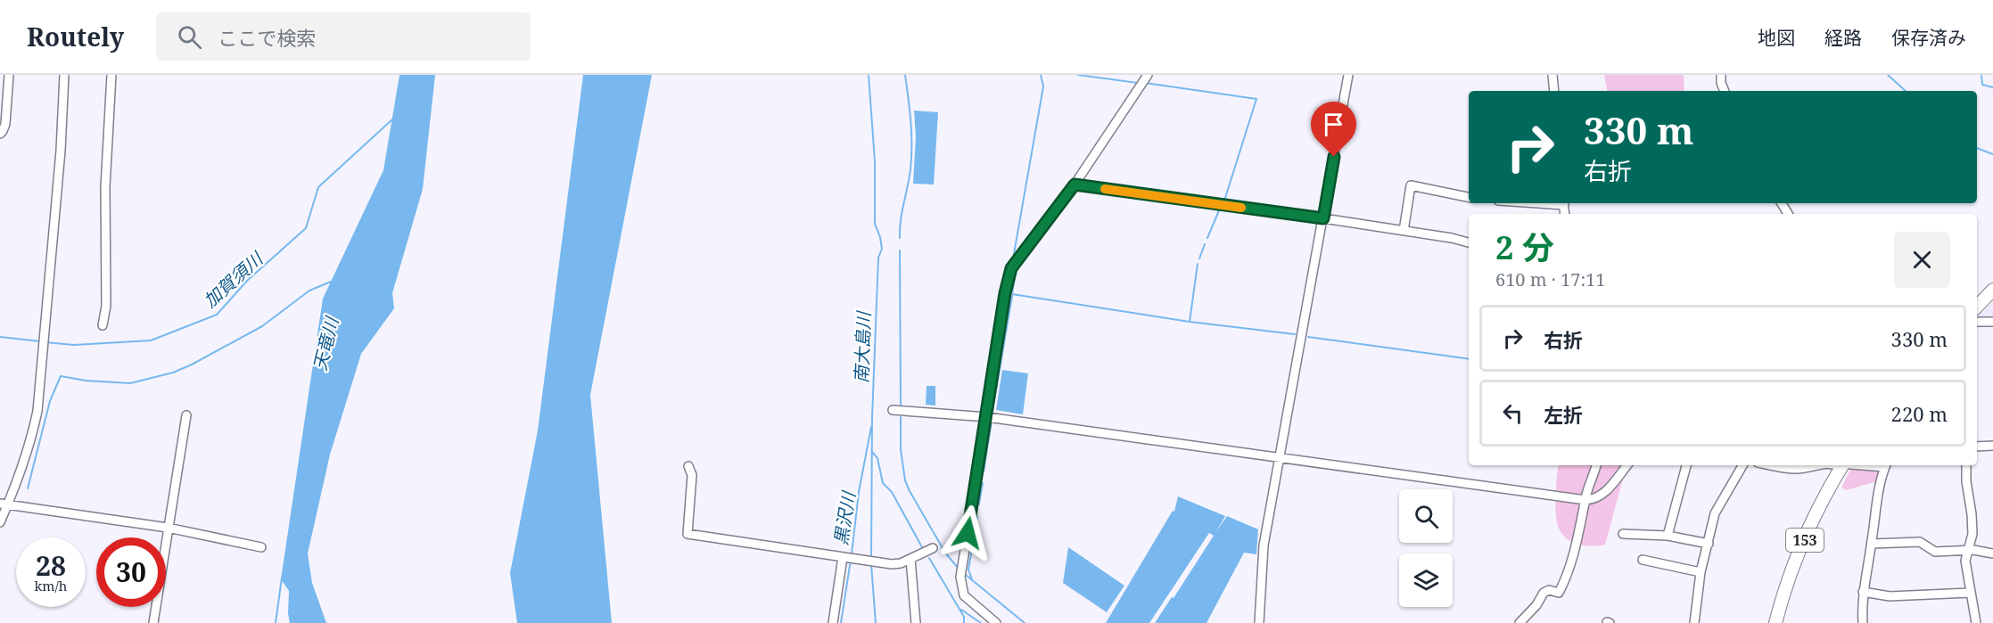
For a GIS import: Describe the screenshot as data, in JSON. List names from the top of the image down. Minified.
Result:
{"streets":{"highway":["153"]},"water":["加賀須川","天竜川","南大島川","黒沢川"],"page":{"header":"Routely","search":"ここで検索","nav":["地図","経路","保存済み"],"turn":["330 m","右折"],"heading":["2 分","610 m · 17:11"],"list":[{"name":"右折","value":"330 m"},{"name":"左折","value":"220 m"}],"speed":"28 km/h","limit":"30"}}
